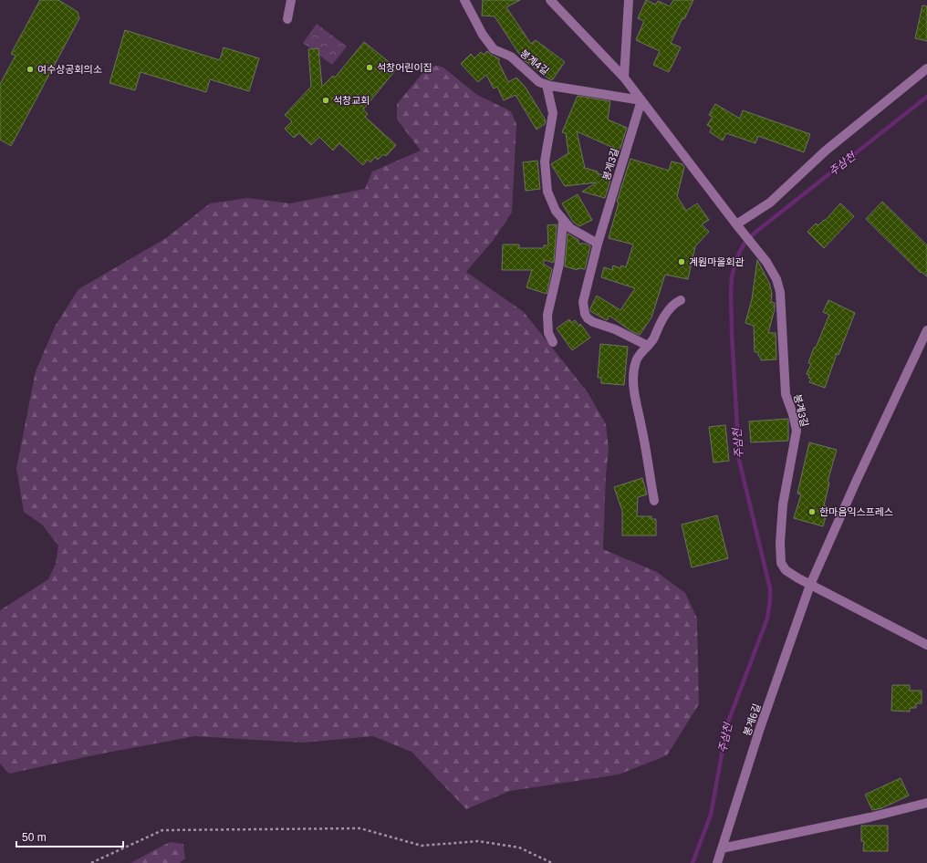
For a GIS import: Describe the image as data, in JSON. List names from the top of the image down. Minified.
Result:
{"streets":{"street":["봉계4길","봉계3길","봉계6길"]},"crossings":[["봉계4길","봉계3길"],["봉계3길","봉계6길"]],"water":["주삼천"],"places":["석창어린이집","여수상공회의소","석창교회","계원마을회관","한마음익스프레스"],"scale_bar":"50 m"}
